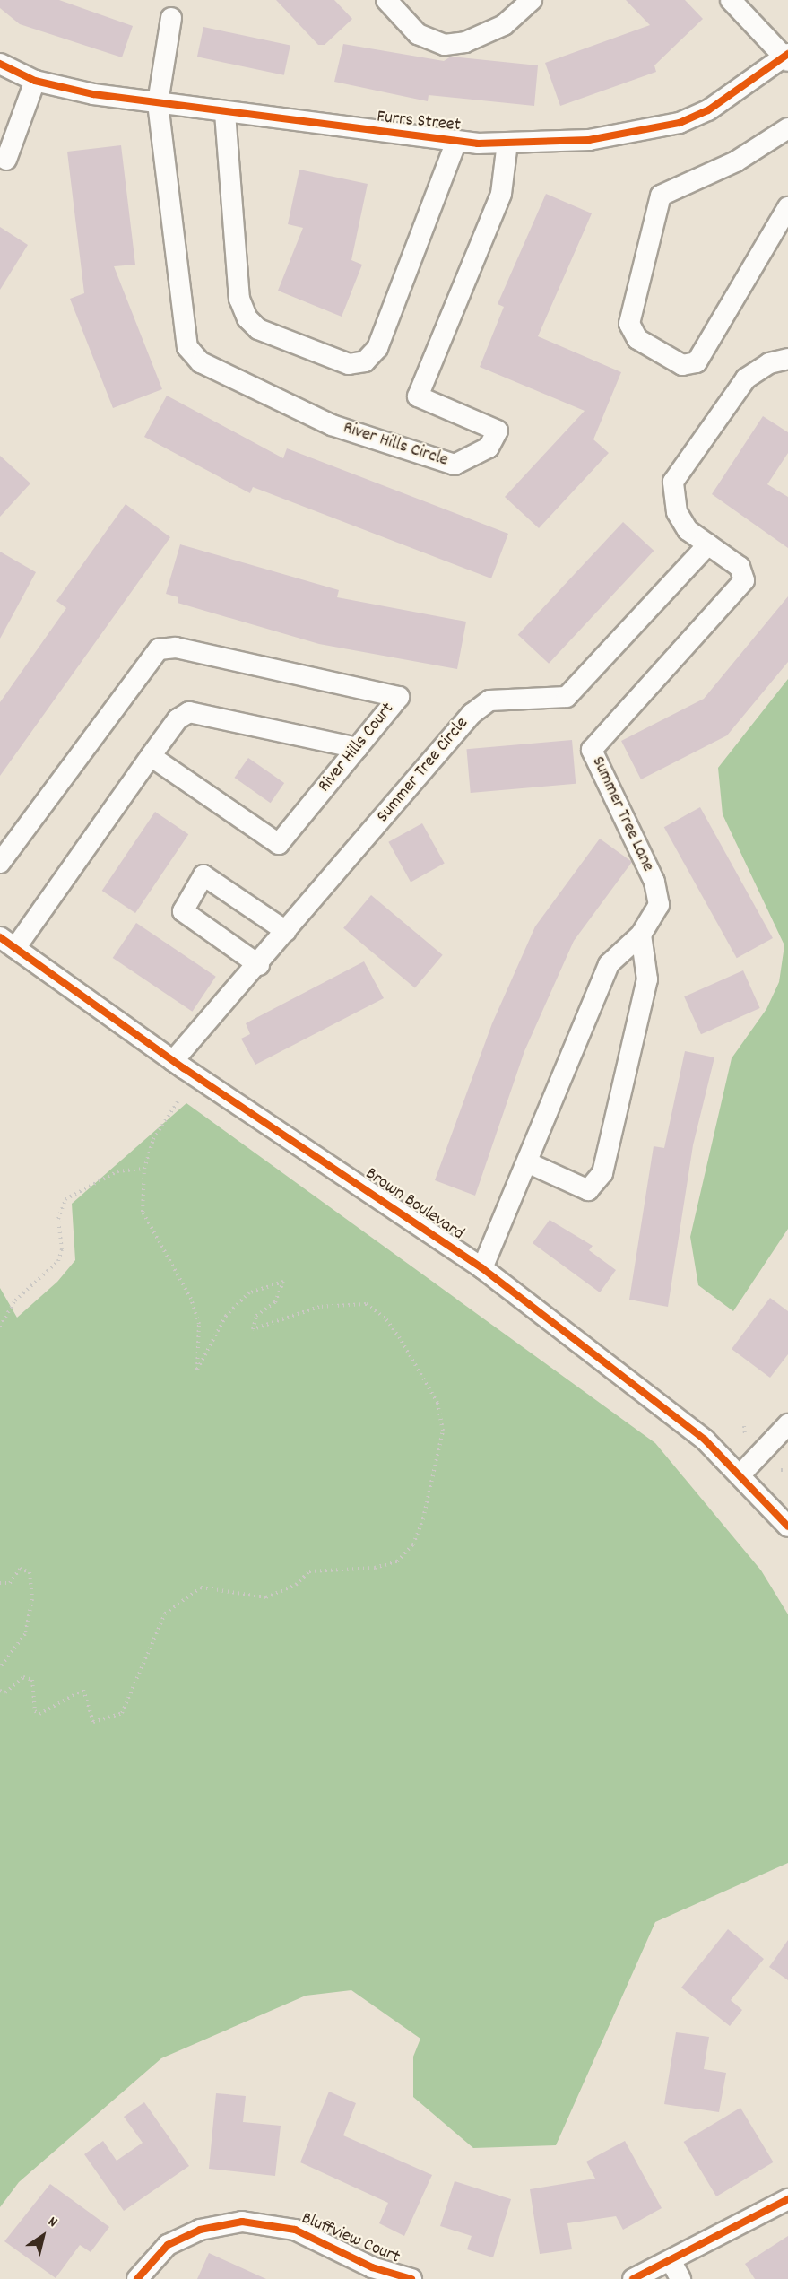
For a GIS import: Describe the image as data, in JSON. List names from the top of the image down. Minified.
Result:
{"streets":{"street":["Furrs Street","River Hills Circle","River Hills Court","Summer Tree Circle","Summer Tree Lane","Brown Boulevard","Bluffview Court"]},"crossings":[["Furrs Street","River Hills Circle"],["Summer Tree Circle","Summer Tree Lane"],["Summer Tree Circle","Brown Boulevard"],["Summer Tree Lane","Brown Boulevard"]],"north":"top right"}
